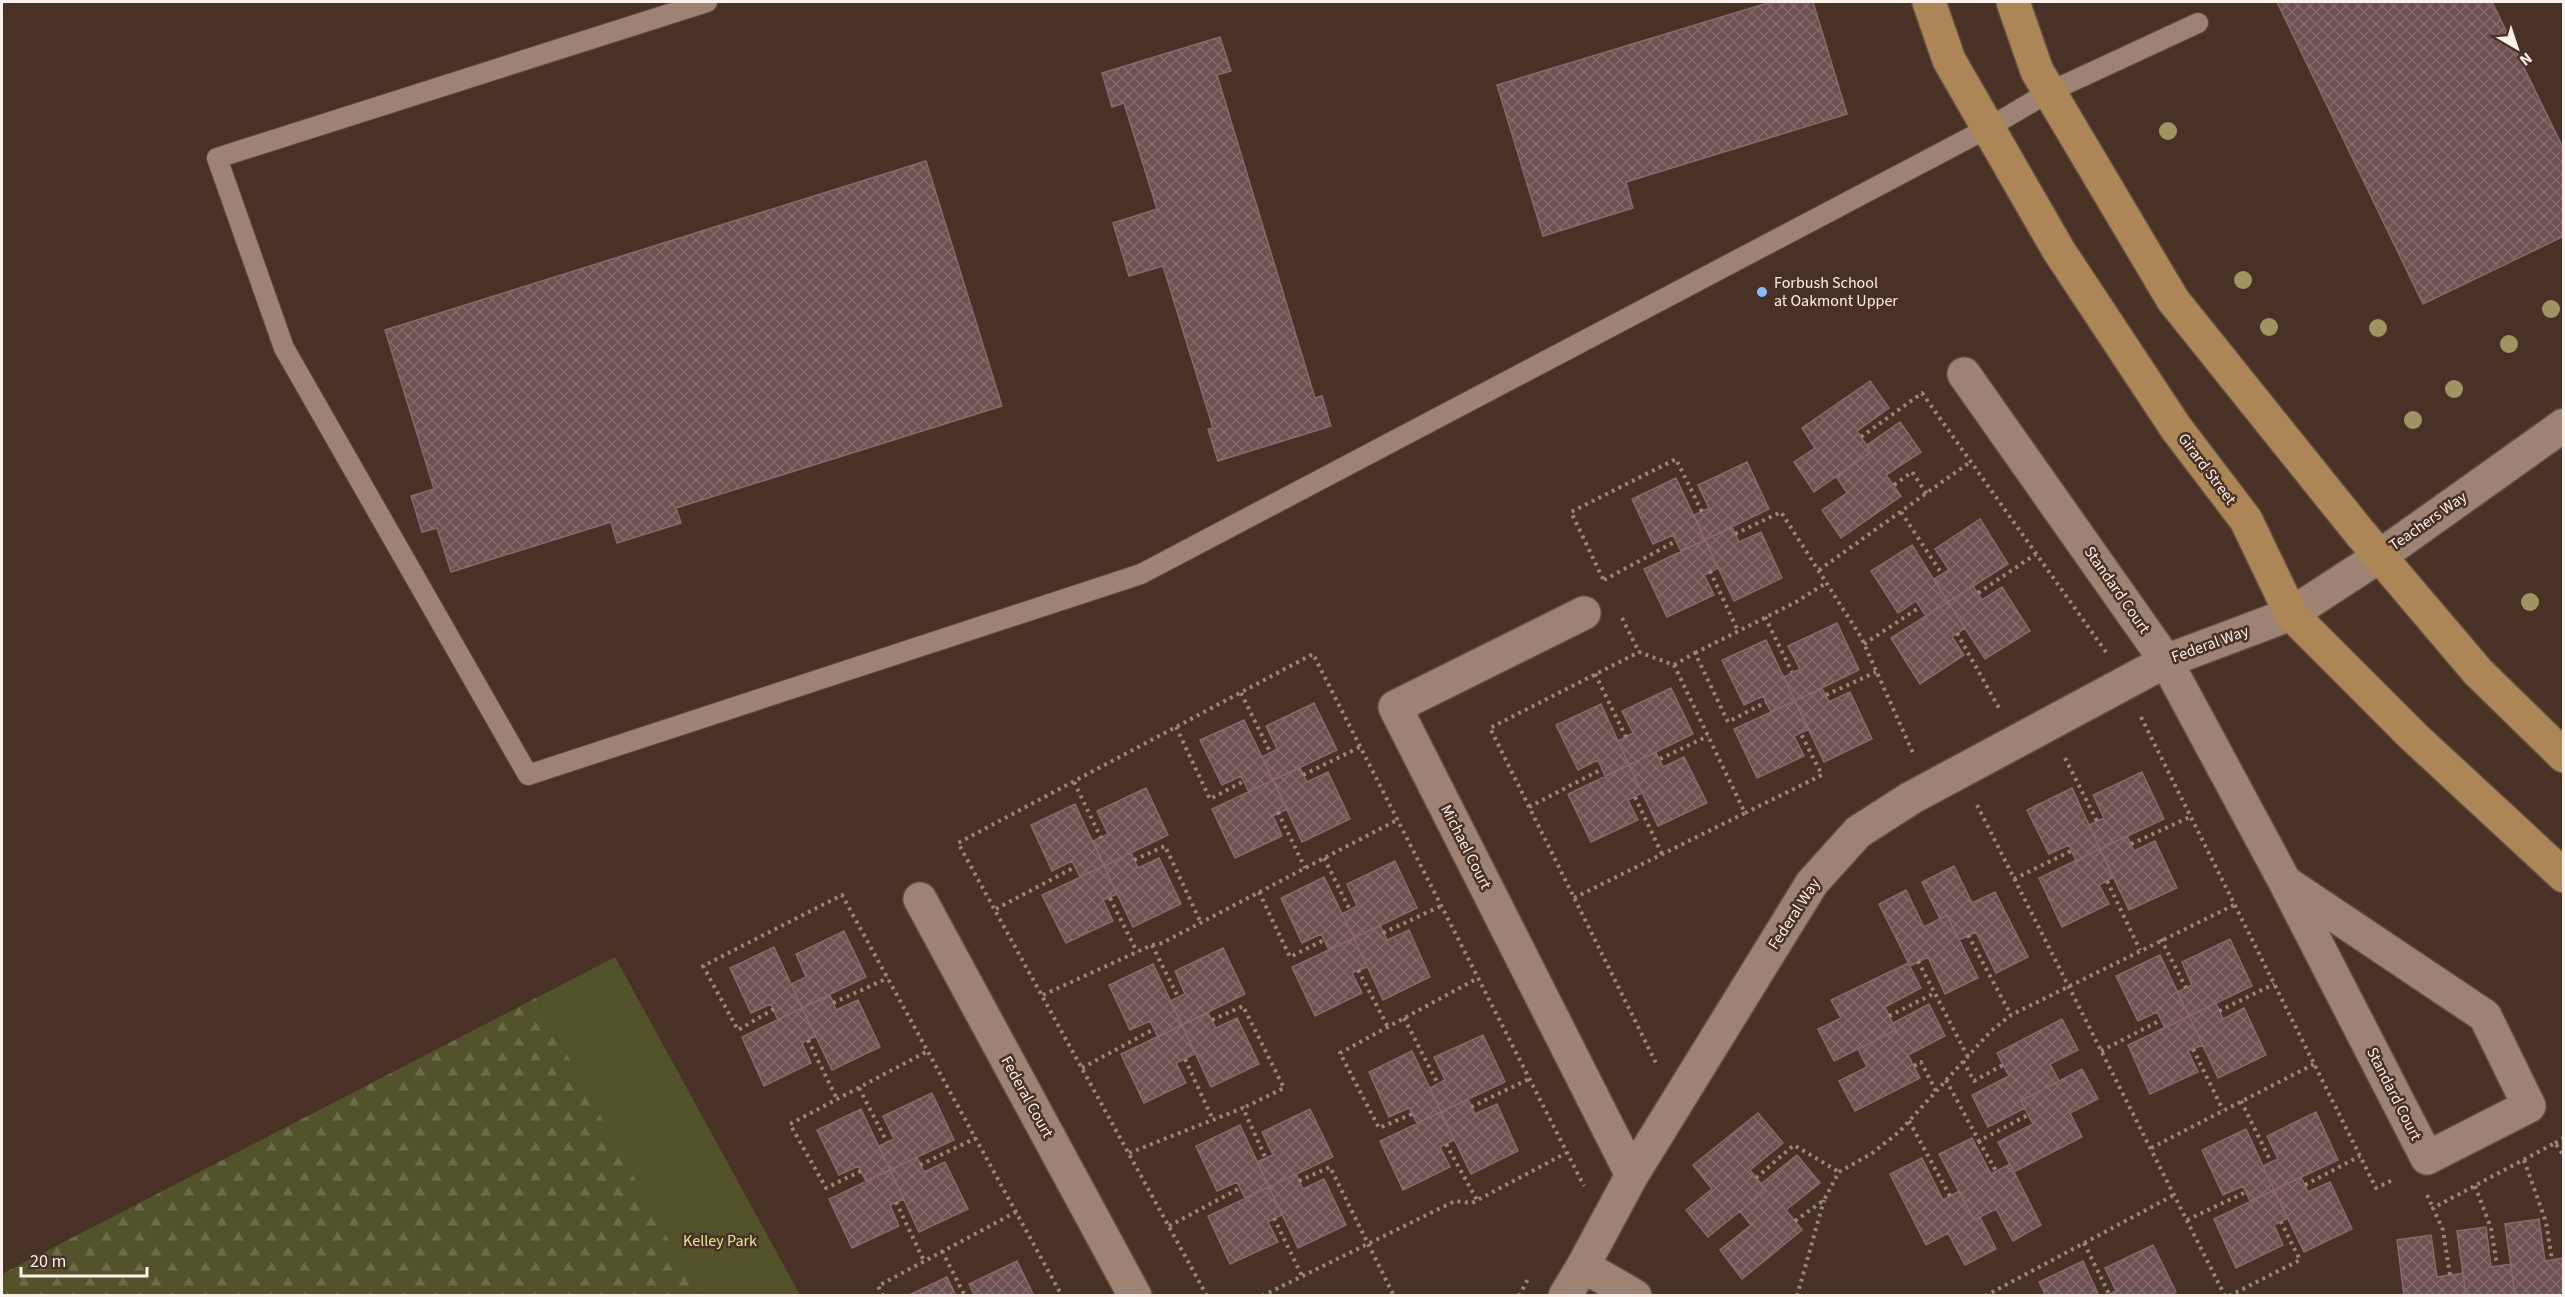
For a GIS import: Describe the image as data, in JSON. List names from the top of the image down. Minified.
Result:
{"streets":{"street":["Girard Street","Teachers Way","Standard Court","Federal Way","Michael Court","Federal Court"]},"crossings":[["Girard Street","Teachers Way"],["Girard Street","Federal Way"],["Teachers Way","Federal Way"],["Standard Court","Federal Way"],["Federal Way","Michael Court"]],"parks":["Kelley Park"],"places":["Forbush School at Oakmont Upper"],"scale_bar":"20 m","north":"bottom right"}
